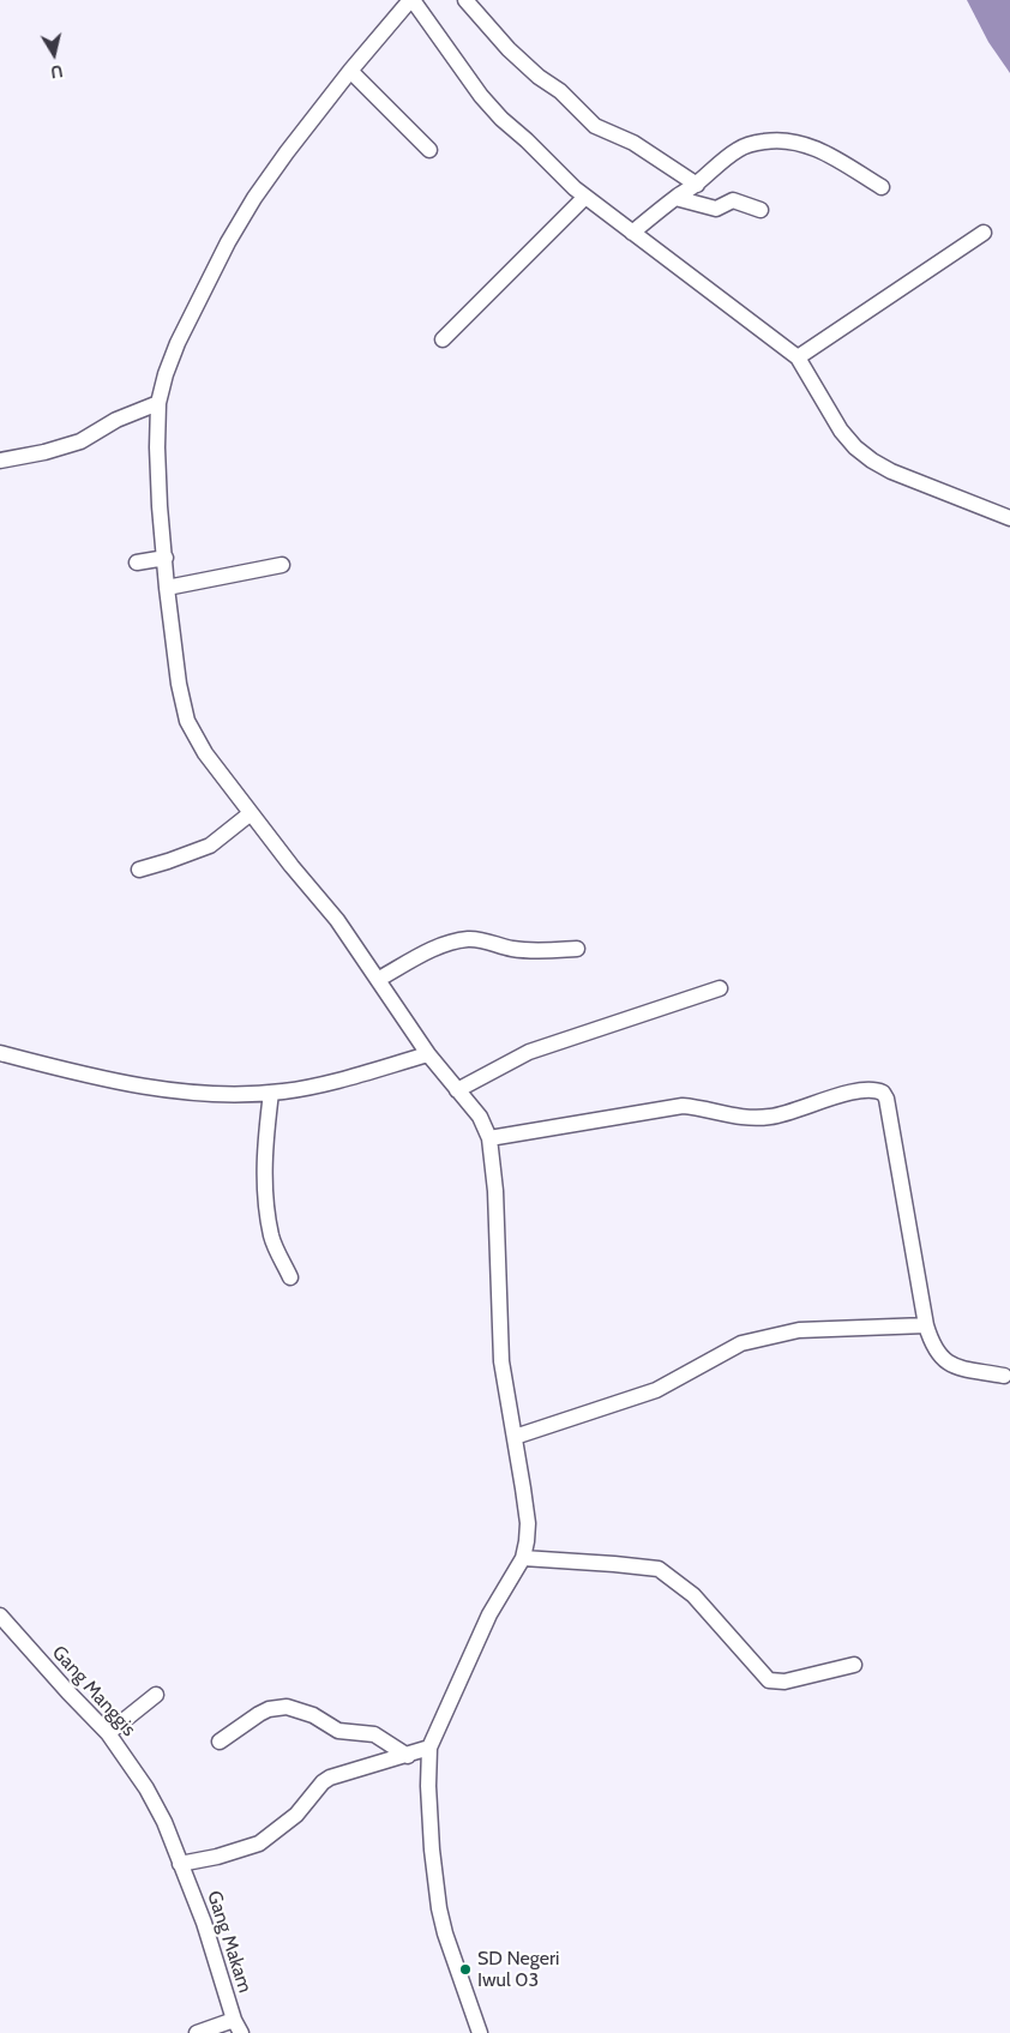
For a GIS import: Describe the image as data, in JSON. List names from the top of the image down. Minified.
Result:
{"streets":{"street":["Gang Manggis","Gang Makam"]},"crossings":[["Gang Manggis","Gang Makam"]],"places":["SD Negeri Iwul 03"],"north":"bottom"}
